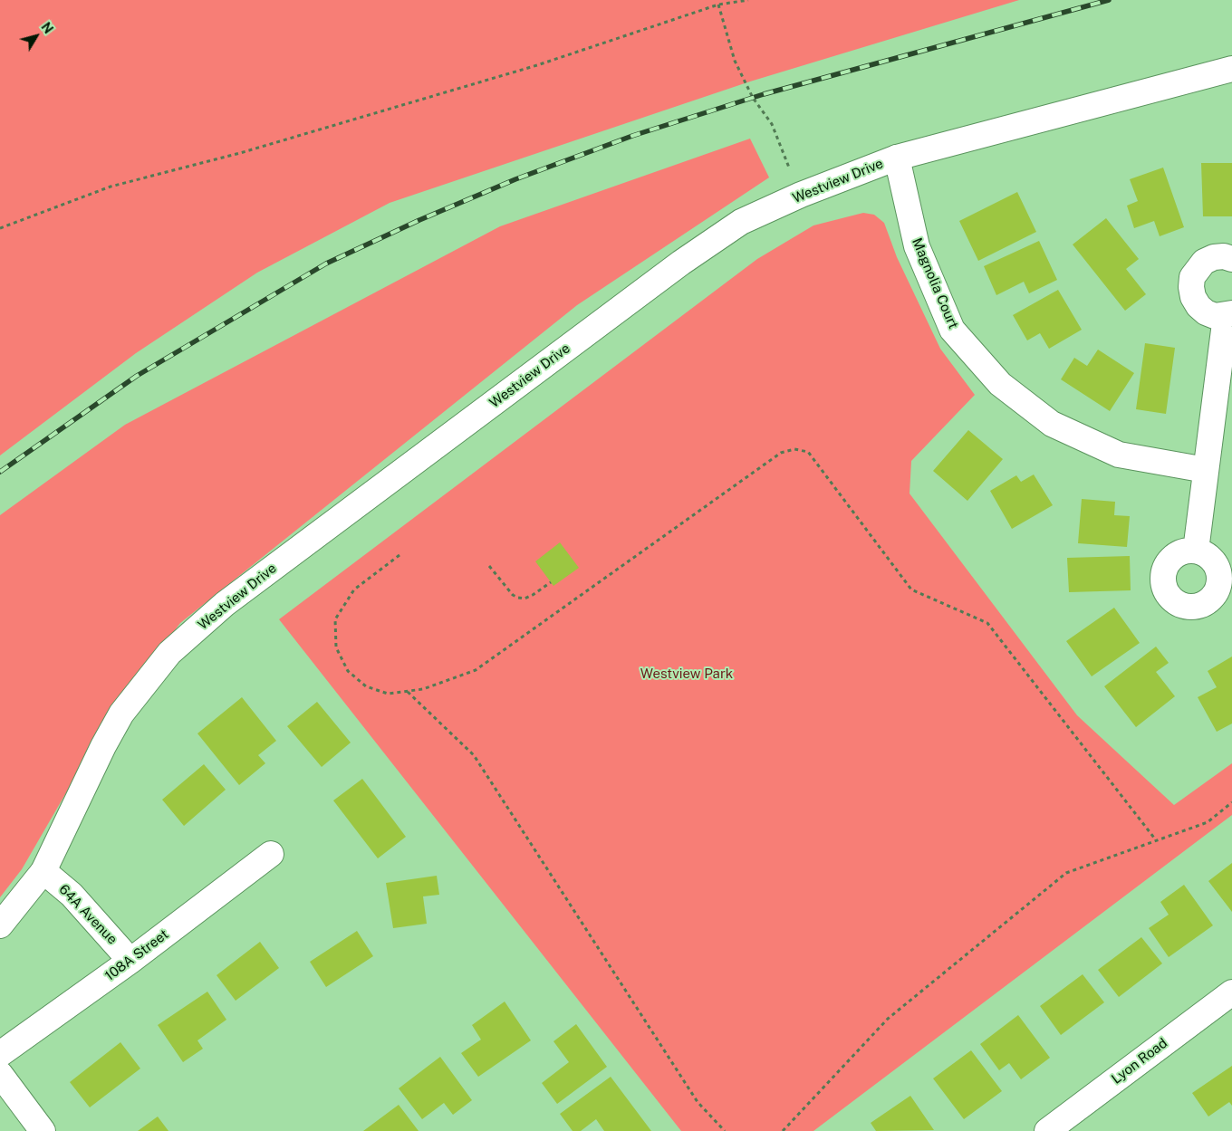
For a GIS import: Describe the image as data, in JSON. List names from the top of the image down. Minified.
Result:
{"streets":{"street":["Westview Drive","Magnolia Court","64A Avenue","108A Street","Lyon Road"]},"crossings":[["Westview Drive","Magnolia Court"],["Westview Drive","64A Avenue"],["64A Avenue","108A Street"]],"parks":["Westview Park"],"north":"top right"}
